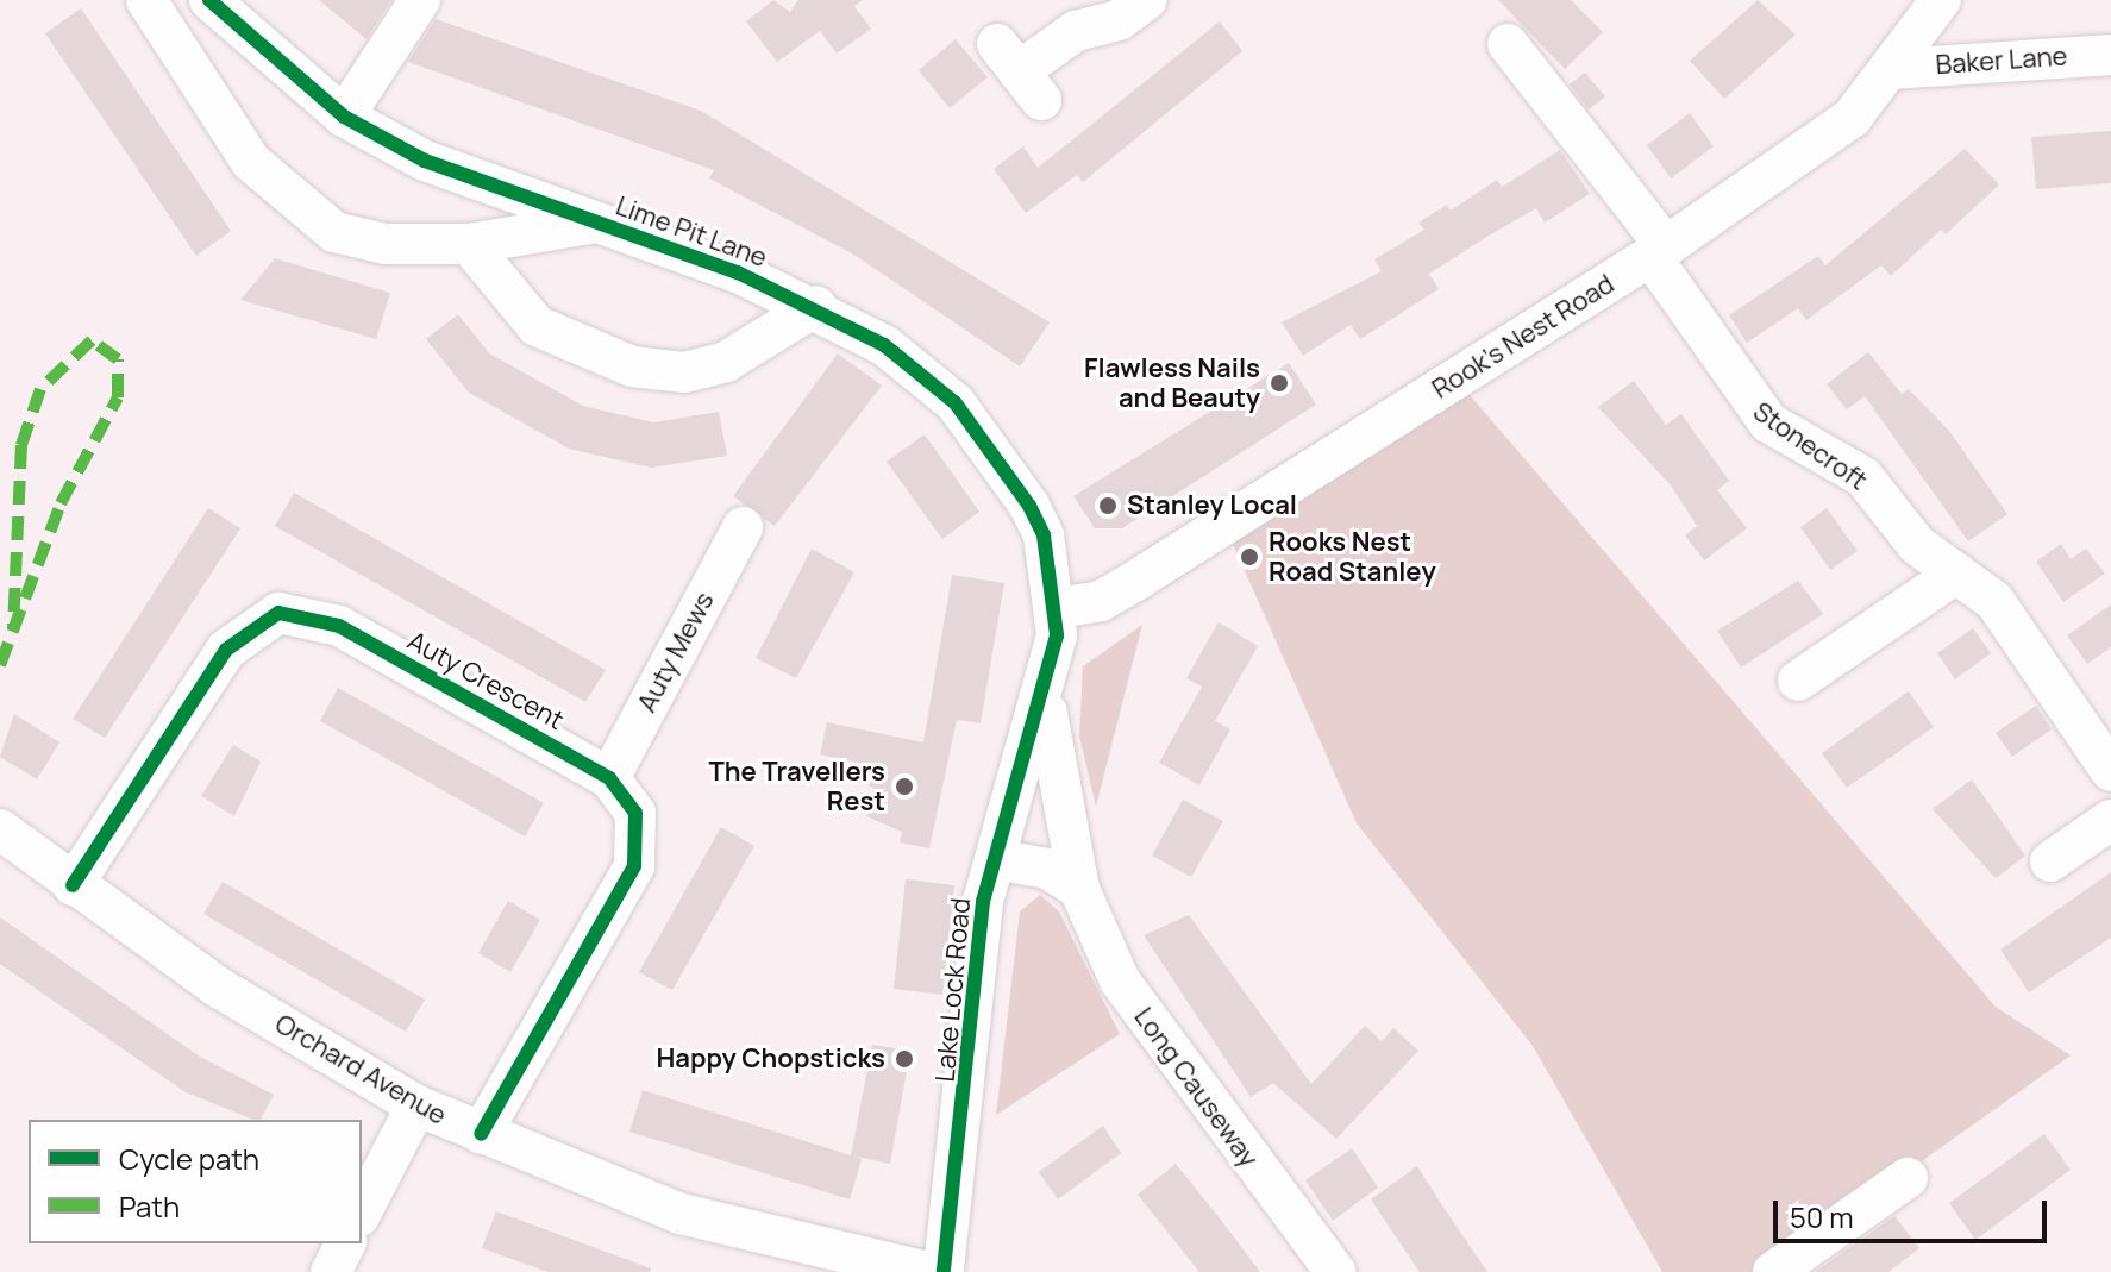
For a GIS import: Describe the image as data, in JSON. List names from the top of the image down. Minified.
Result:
{"streets":{"street":["Baker Lane","Lime Pit Lane","Rook's Nest Road","Stonecroft","Auty Mews","Auty Crescent","Lake Lock Road","Orchard Avenue","Long Causeway"]},"crossings":[["Baker Lane","Rook's Nest Road"],["Lime Pit Lane","Rook's Nest Road"],["Lime Pit Lane","Lake Lock Road"],["Rook's Nest Road","Stonecroft"],["Rook's Nest Road","Lake Lock Road"],["Auty Mews","Auty Crescent"],["Auty Crescent","Orchard Avenue"],["Lake Lock Road","Long Causeway"]],"places":["Flawless Nails and Beauty","Stanley Local","Rooks Nest Road Stanley","The Travellers Rest","Happy Chopsticks"],"legend":["Cycle path","Path"],"scale_bar":"50 m"}
